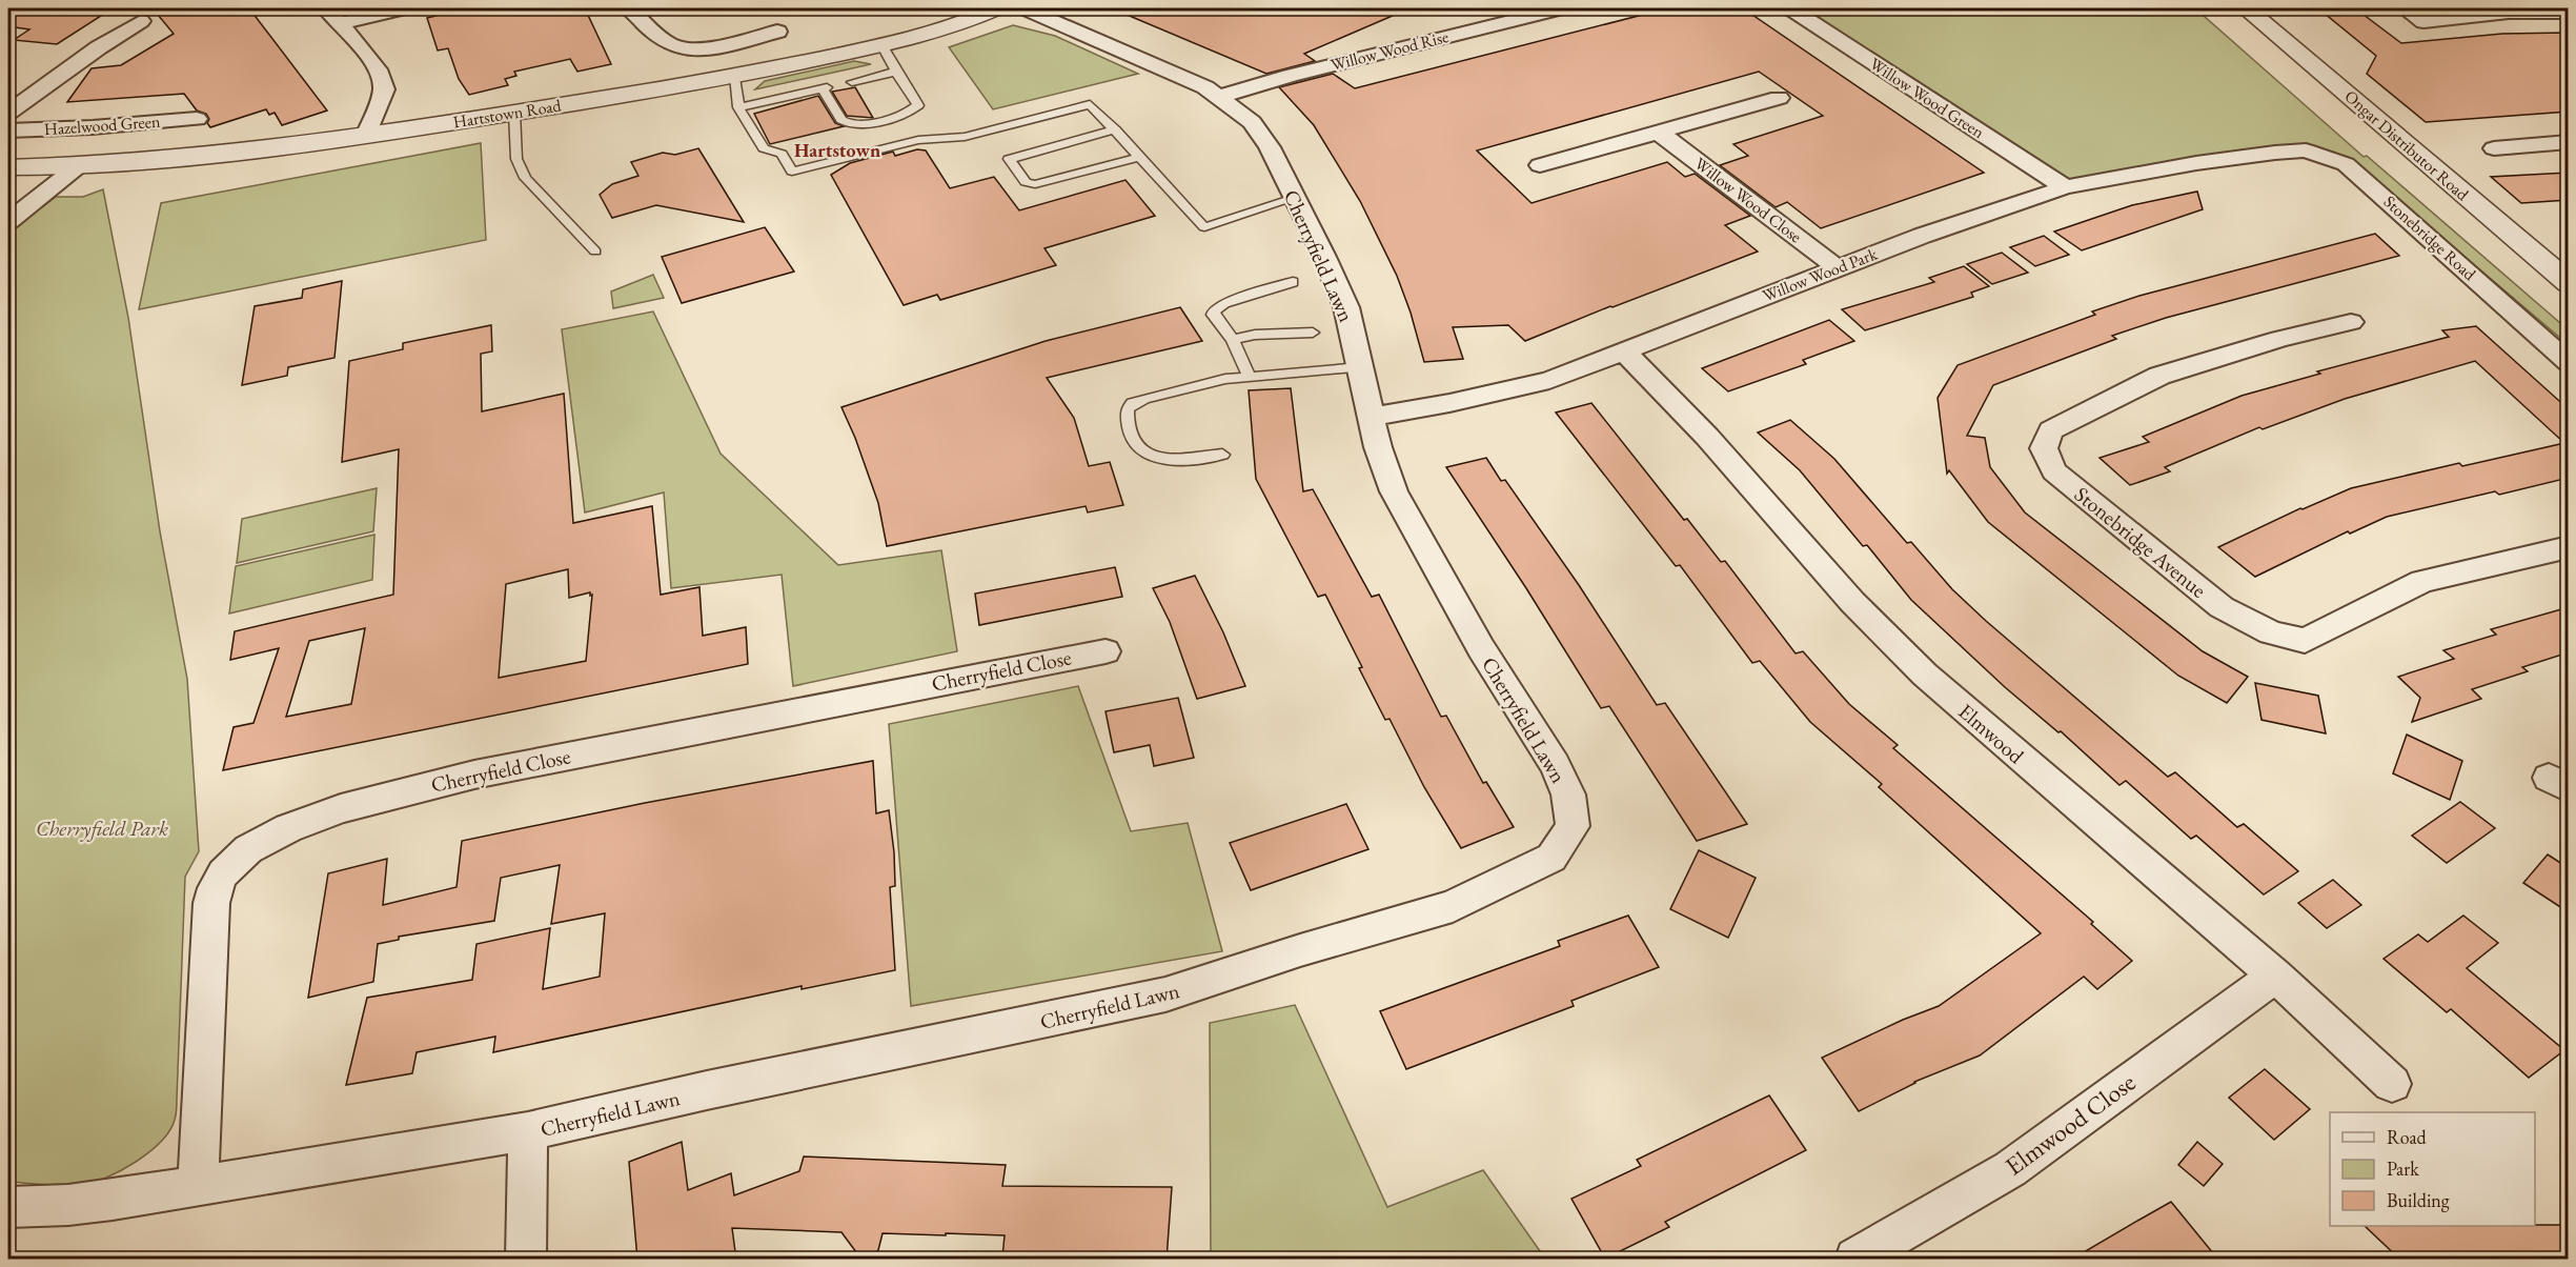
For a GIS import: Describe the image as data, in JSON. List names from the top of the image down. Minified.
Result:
{"streets":{"street":["Willow Wood Rise","Willow Wood Green","Hartstown Road","Hazelwood Green","Ongar Distributor Road","Willow Wood Close","Stonebridge Road","Cherryfield Lawn","Willow Wood Park","Stonebridge Avenue","Cherryfield Close","Elmwood","Elmwood Close"]},"crossings":[["Willow Wood Rise","Cherryfield Lawn"],["Willow Wood Green","Willow Wood Park"],["Willow Wood Close","Willow Wood Park"],["Stonebridge Road","Willow Wood Park"],["Cherryfield Lawn","Willow Wood Park"],["Willow Wood Park","Elmwood"],["Elmwood","Elmwood Close"]],"districts":["Hartstown"],"parks":["Cherryfield Park"],"legend":["Road","Park","Building"]}
